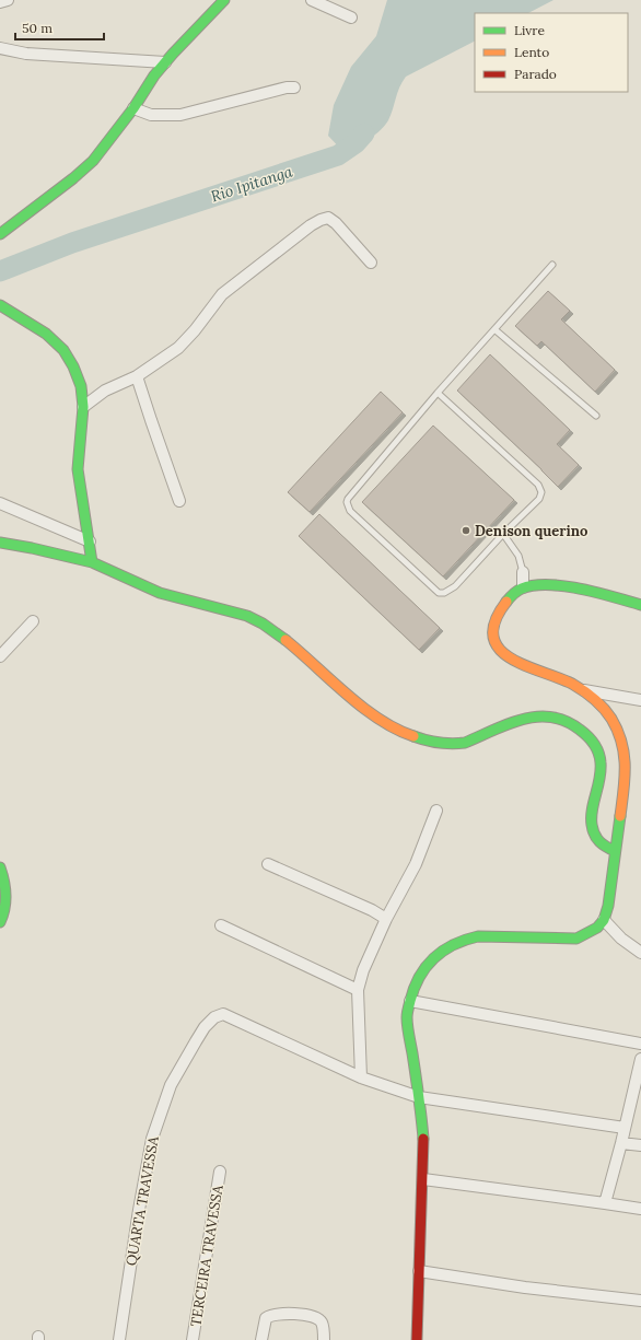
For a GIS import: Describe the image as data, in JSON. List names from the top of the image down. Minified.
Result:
{"streets":{"street":["QUARTA TRAVESSA","TERCEIRA TRAVESSA"]},"water":["Rio Ipitanga"],"places":["Denison querino"],"legend":["Livre","Lento","Parado"],"scale_bar":"50 m"}
